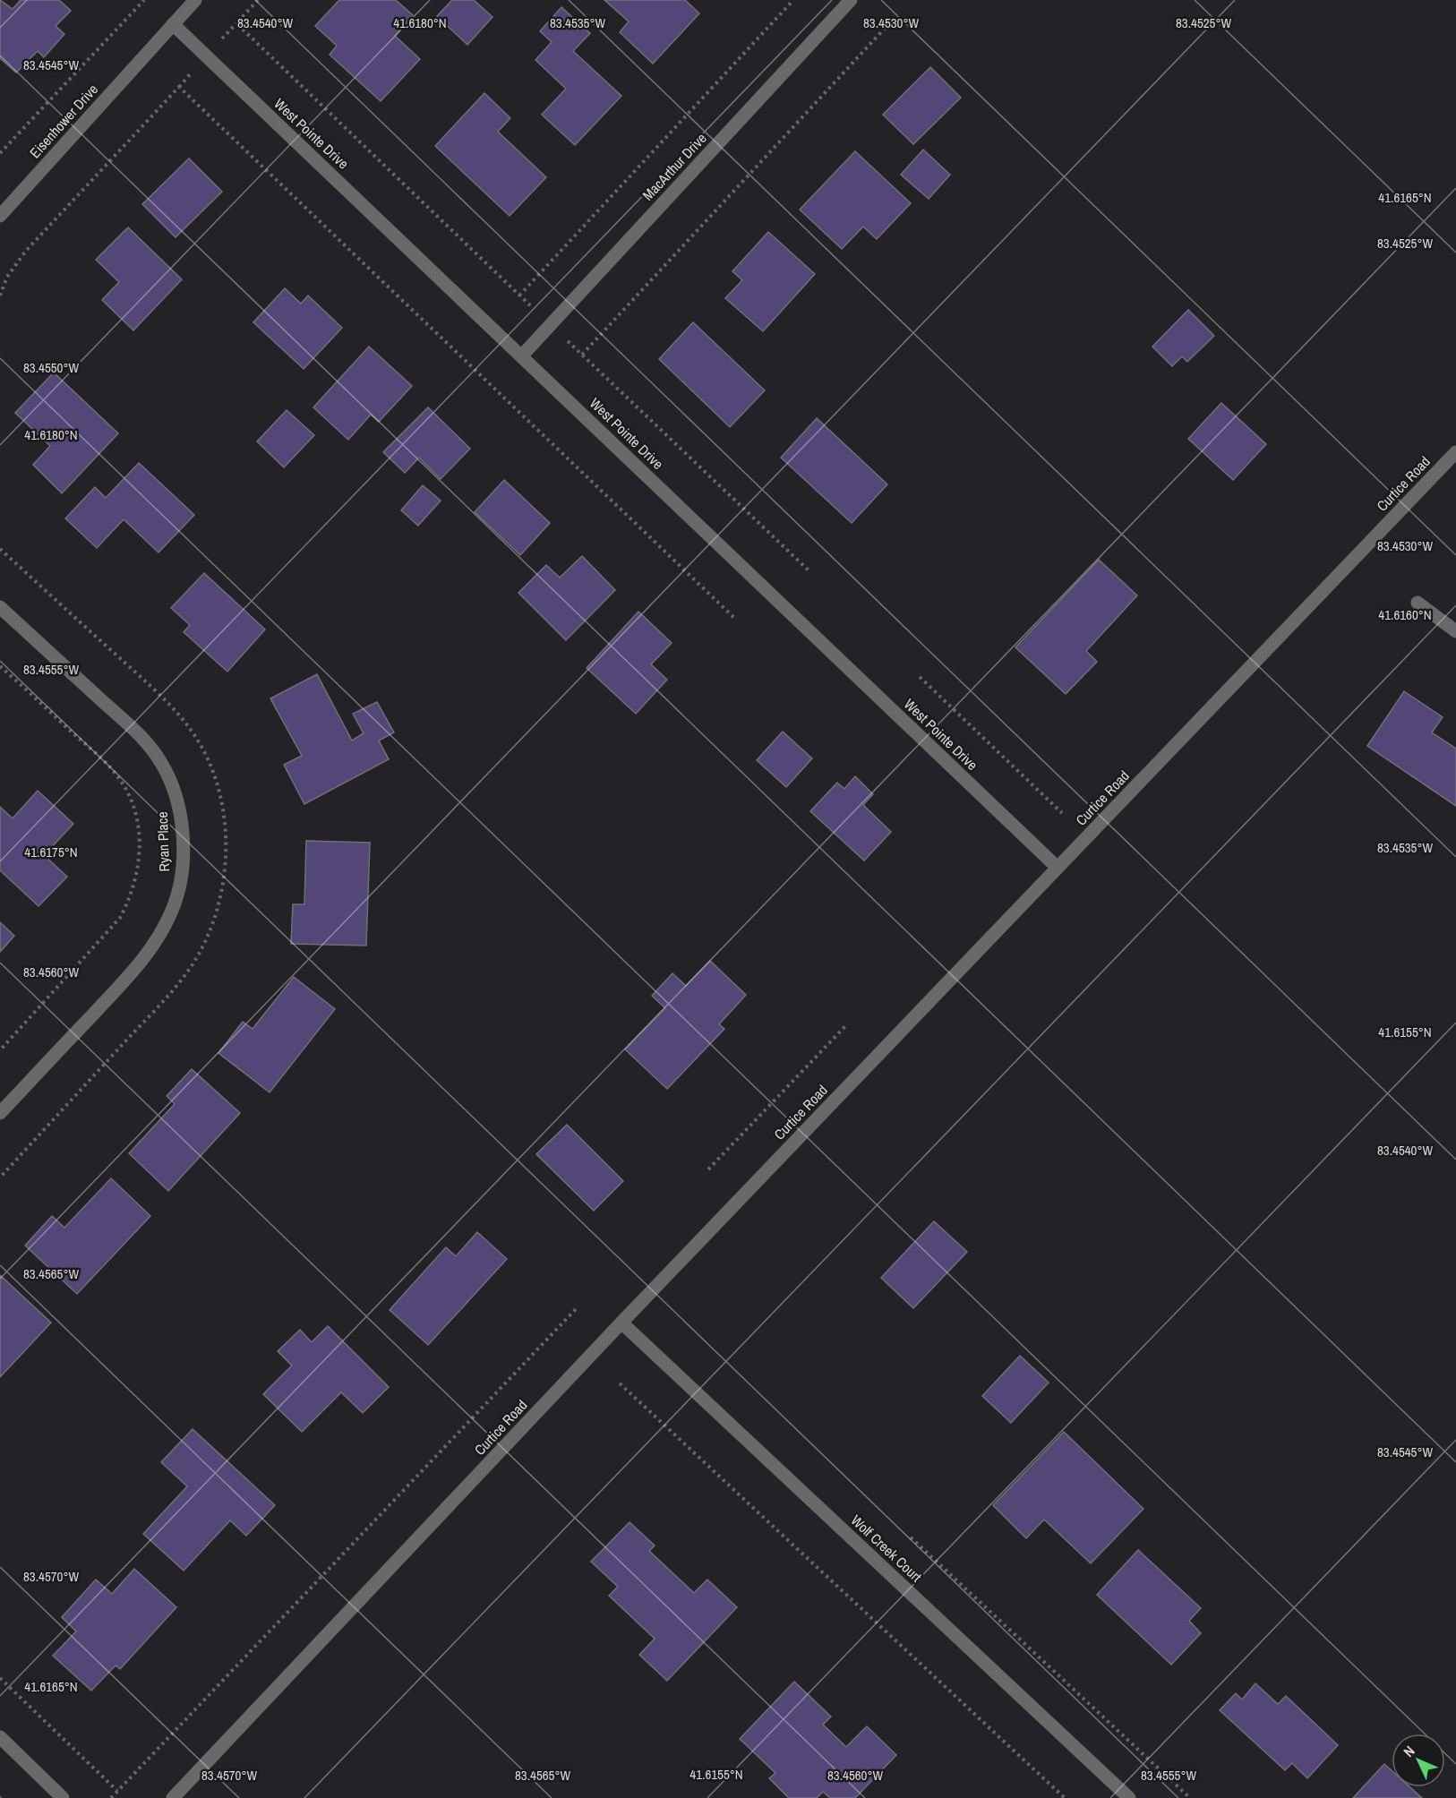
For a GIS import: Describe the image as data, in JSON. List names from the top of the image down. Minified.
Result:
{"streets":{"street":["Eisenhower Drive","West Pointe Drive","MacArthur Drive","Curtice Road","Ryan Place","Wolf Creek Court"]},"crossings":[["Eisenhower Drive","West Pointe Drive"],["West Pointe Drive","MacArthur Drive"],["West Pointe Drive","Curtice Road"],["Curtice Road","Wolf Creek Court"]],"north":"top left","coordinates":["83.4540°W","83.4535°W","83.4530°W","83.4525°W","41.6180°N","83.4545°W","41.6165°N","83.4550°W","41.6160°N","83.4555°W","41.6175°N","83.4560°W","41.6155°N","83.4565°W","83.4570°W"]}
